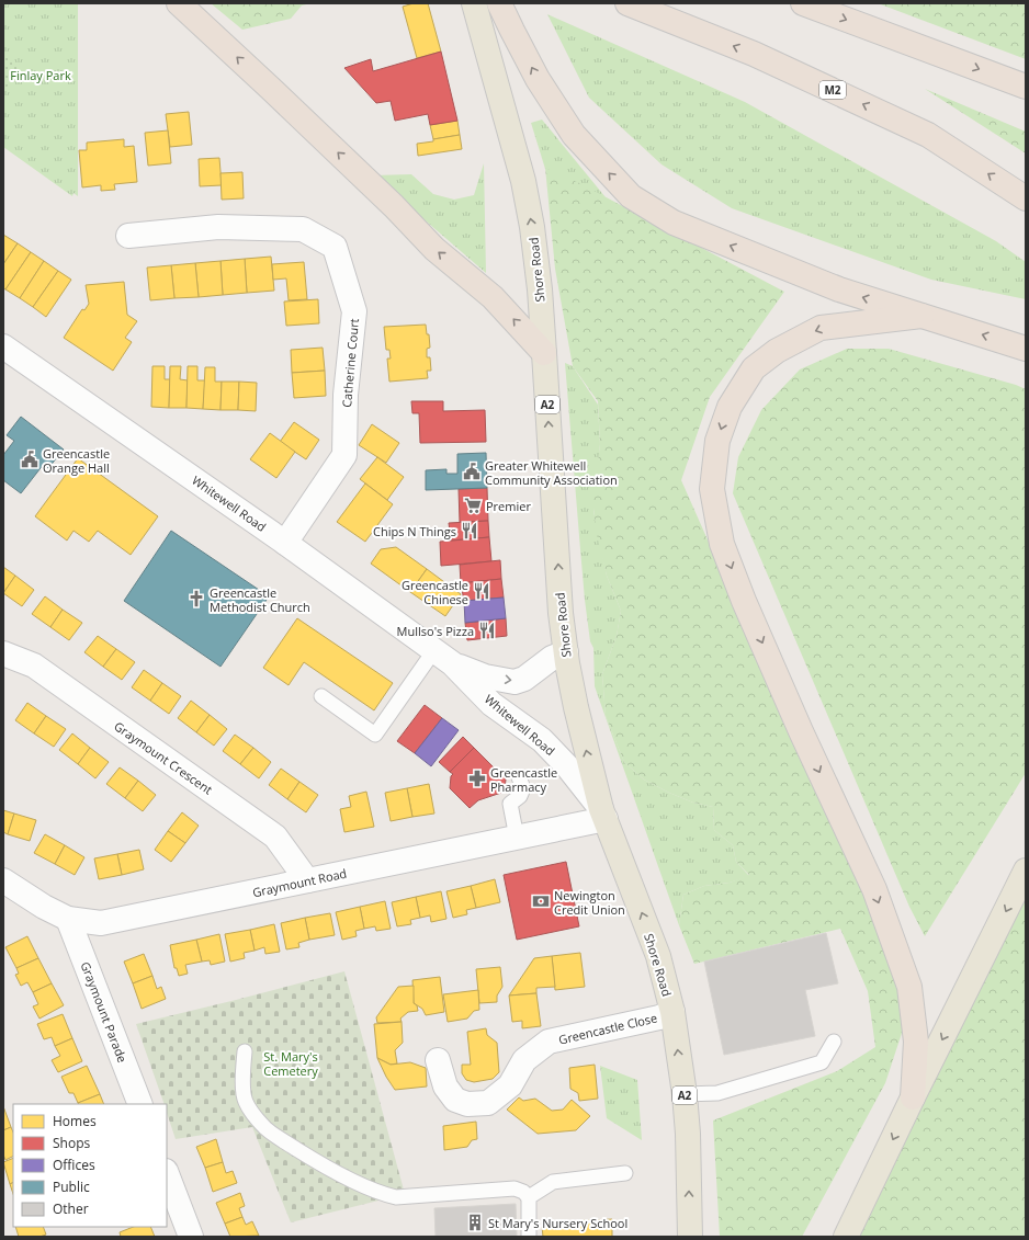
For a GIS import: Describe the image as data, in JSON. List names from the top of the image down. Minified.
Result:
{"streets":{"highway":["M2"],"main road":["Shore Road","A2"],"street":["Catherine Court","Whitewell Road","Graymount Crescent","Graymount Road","Graymount Parade","Greencastle Close"]},"crossings":[["Shore Road","Whitewell Road"],["Shore Road","Graymount Road"],["Shore Road","Greencastle Close"],["Catherine Court","Whitewell Road"],["Whitewell Road","Graymount Road"],["Graymount Crescent","Graymount Road"],["Graymount Road","Graymount Parade"]],"one_way":["Shore Road"],"parks":["Finlay Park","St. Mary's Cemetery"],"places":{"public building":["Greencastle Orange Hall","Greater Whitewell Community Association"],"supermarket":["Premier"],"restaurant":["Chips N Things","Greencastle Chinese","Mullso's Pizza"],"church":["Greencastle Methodist Church"],"pharmacy":["Greencastle Pharmacy"],"bank":["Newington Credit Union"],"building":["St Mary's Nursery School"]},"legend":["Homes","Shops","Offices","Public","Other"]}
